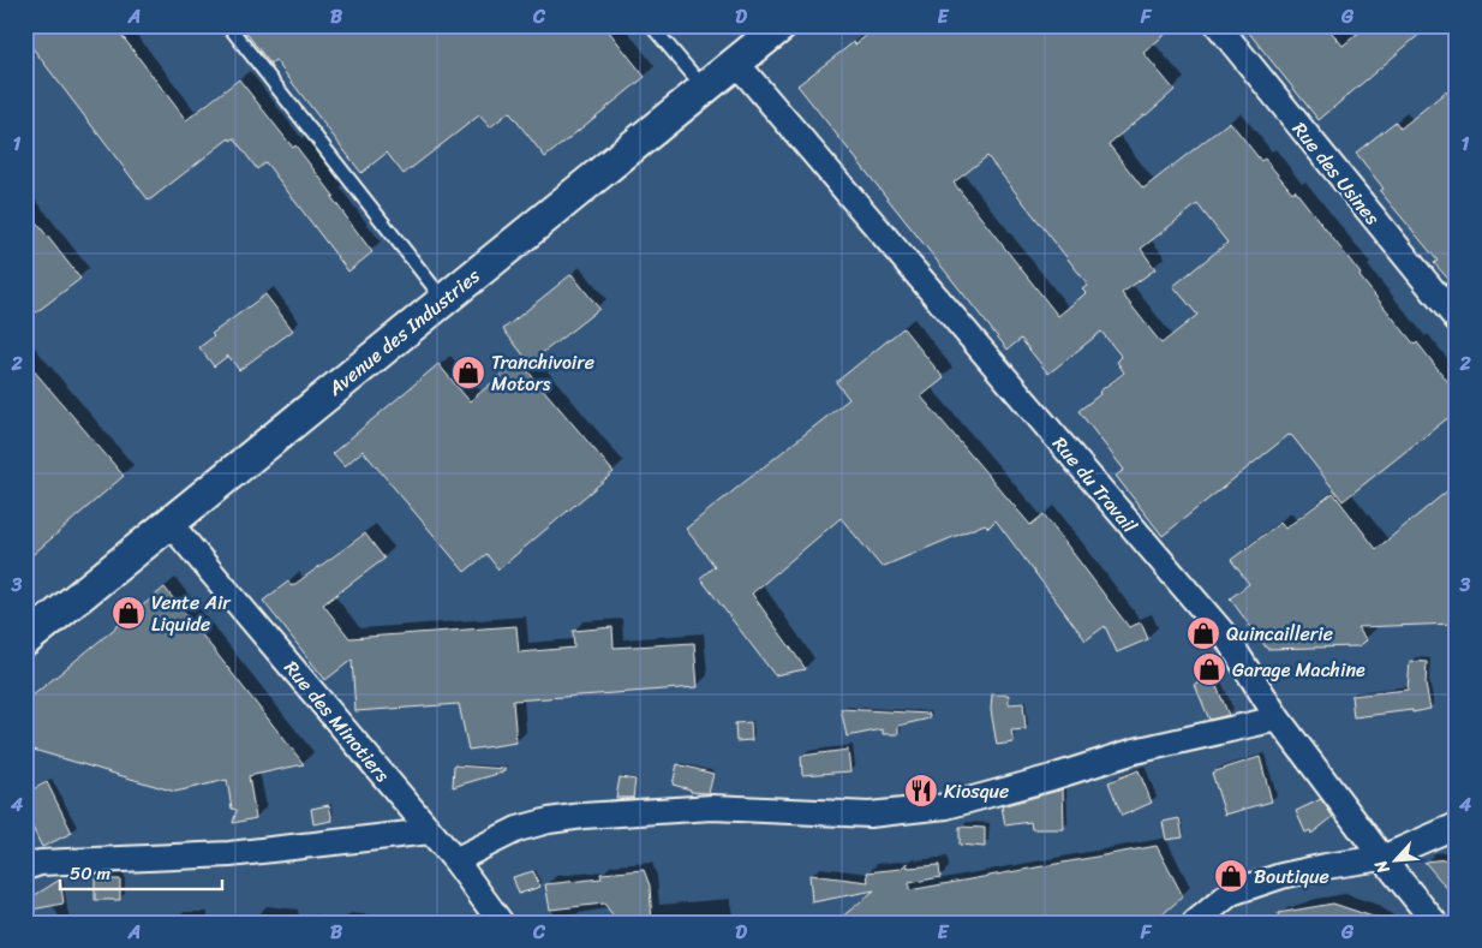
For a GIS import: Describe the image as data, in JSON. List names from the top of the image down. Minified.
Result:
{"streets":{"street":["Rue des Usines","Avenue des Industries","Rue du Travail","Rue des Minotiers"]},"crossings":[["Avenue des Industries","Rue du Travail"],["Avenue des Industries","Rue des Minotiers"]],"places":{"shop":["Tranchivoire Motors","Vente Air Liquide","Quincaillerie","Garage Machine","Boutique"],"restaurant":["Kiosque"]},"scale_bar":"50 m","north":"bottom left","grid":{"columns":["A","B","C","D","E","F","G"],"rows":["1","2","3","4"]}}
